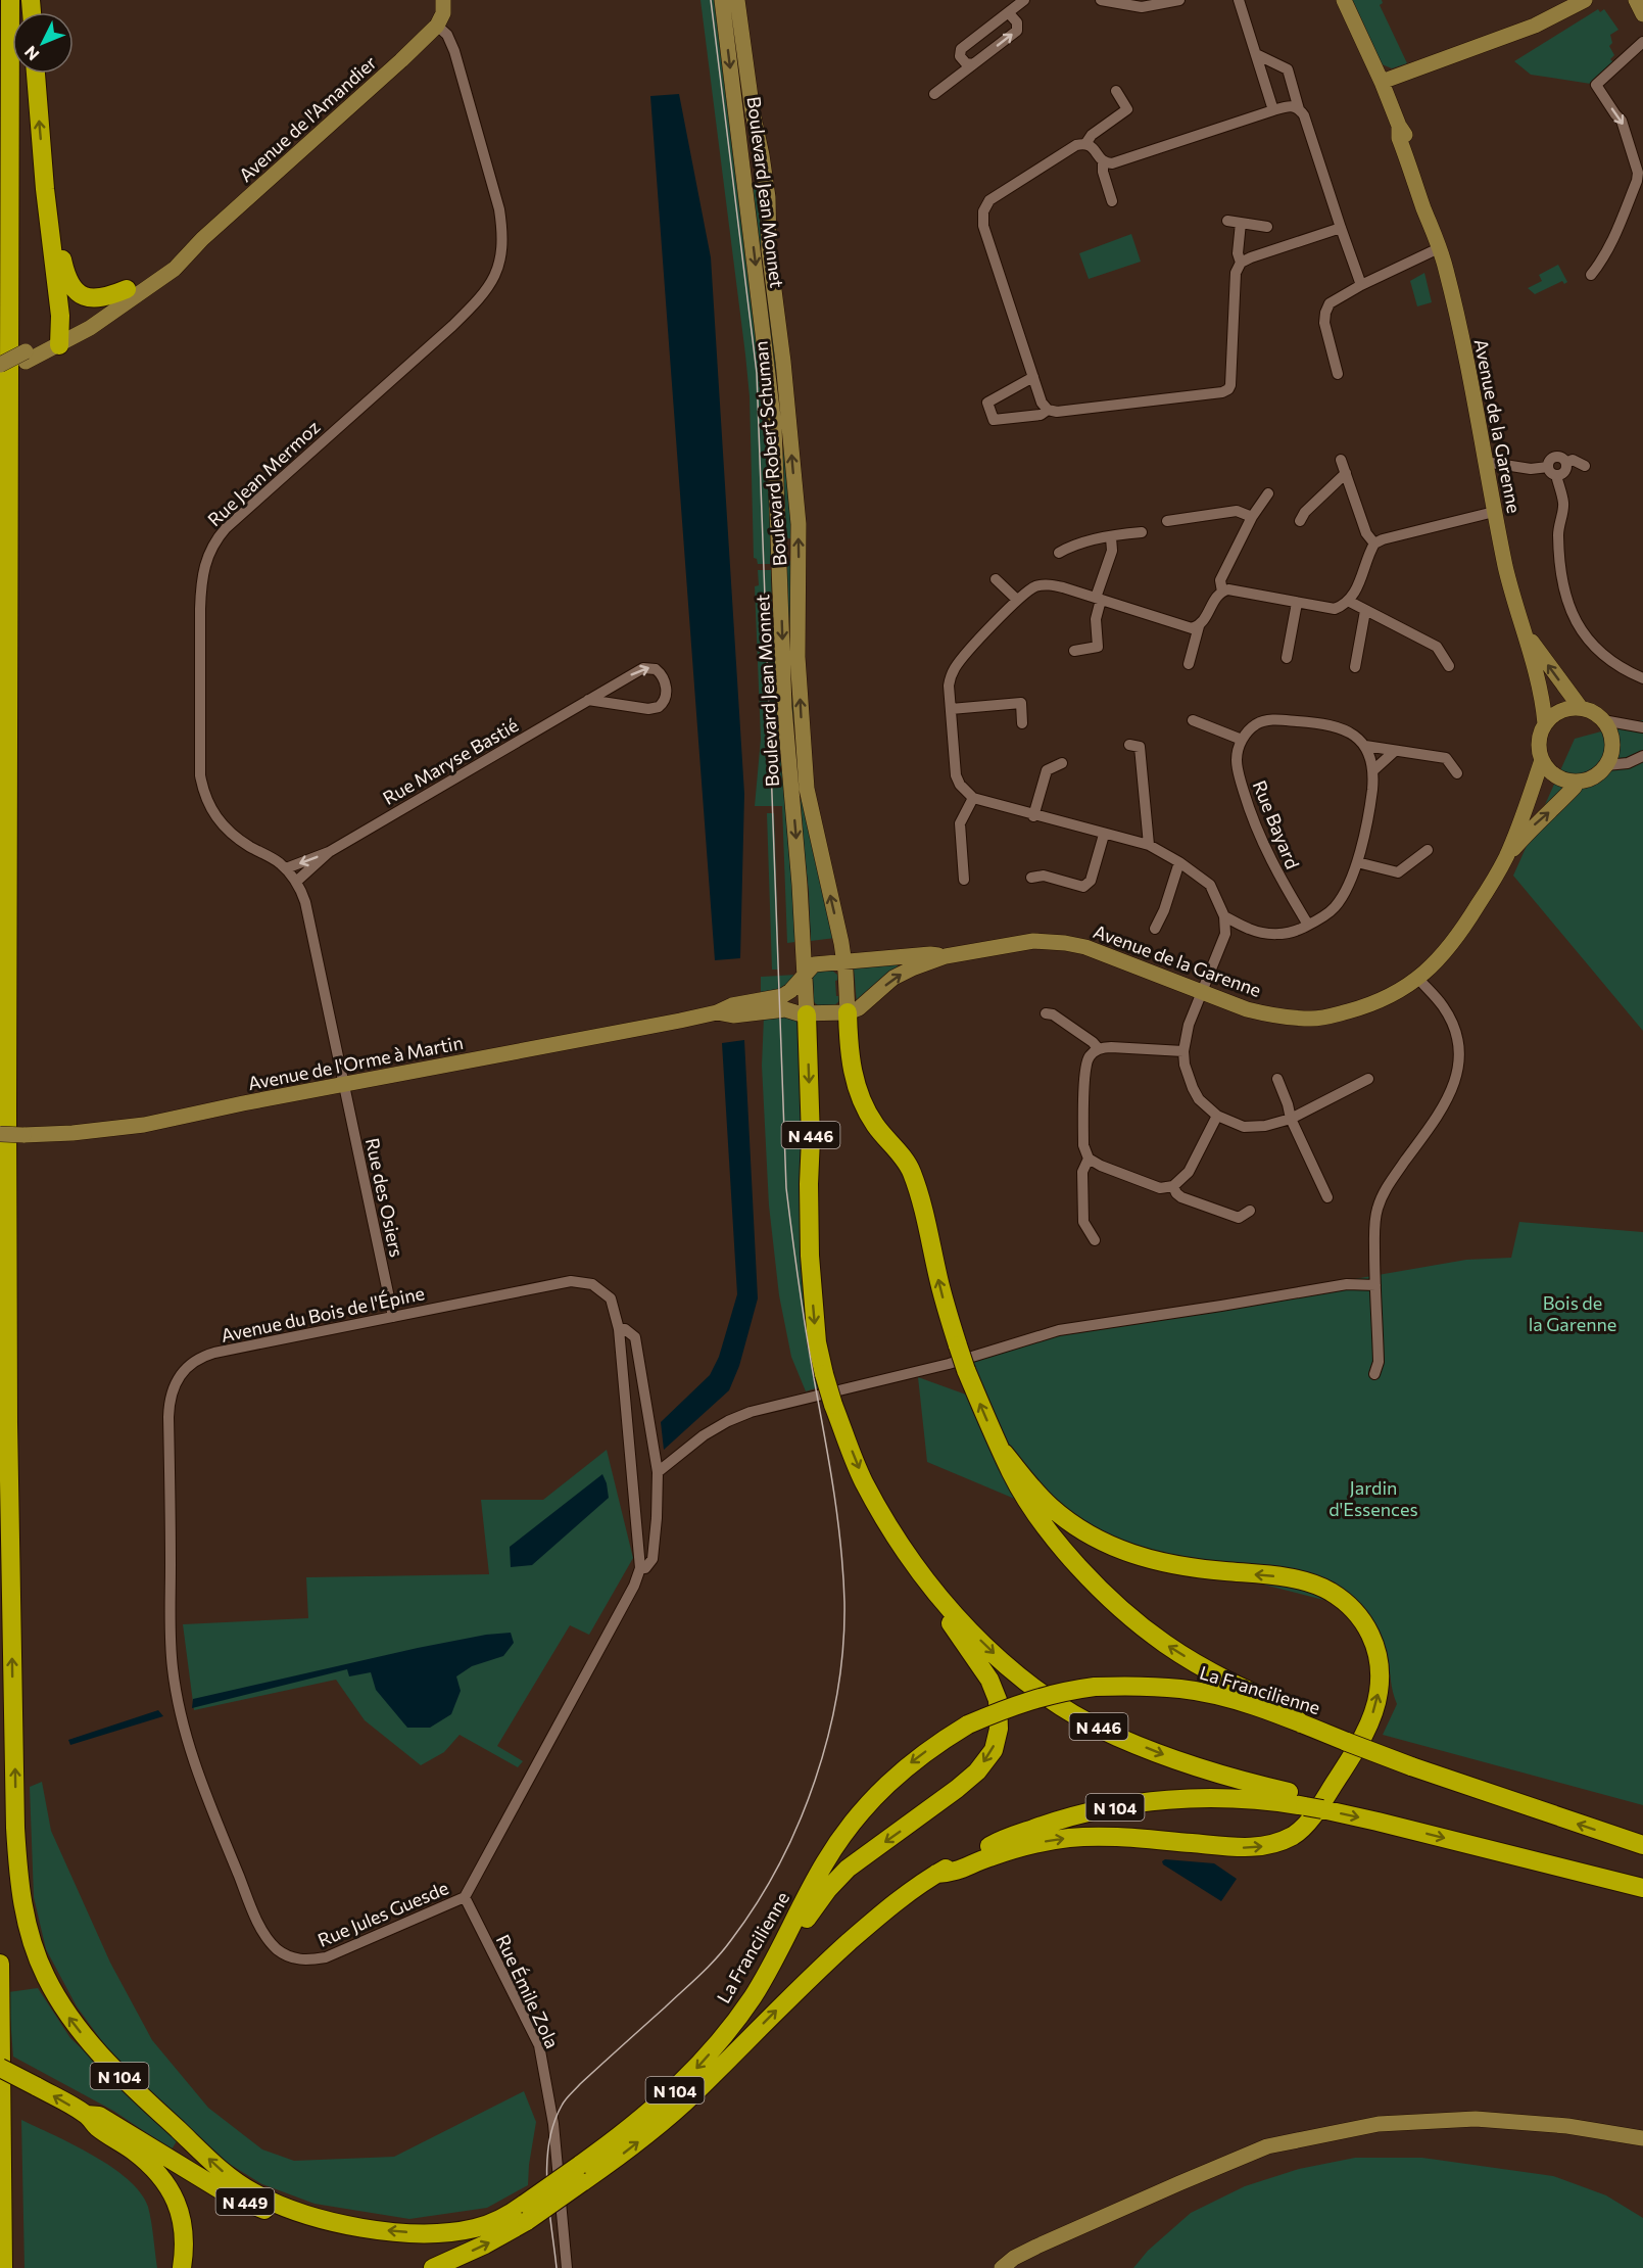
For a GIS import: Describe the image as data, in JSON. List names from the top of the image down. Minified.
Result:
{"streets":{"highway":["N 446","La Francilienne","N 104","N 449"],"main road":["Avenue de l'Amandier","Boulevard Jean Monnet","Avenue de la Garenne","Boulevard Robert Schuman","Avenue de l'Orme à Martin"],"street":["Rue Jean Mermoz","Rue Maryse Bastié","Rue Bayard","Rue des Osiers","Avenue du Bois de l'Épine","Rue Jules Guesde","Rue Émile Zola"]},"crossings":[["Avenue de l'Amandier","Rue Jean Mermoz"],["Boulevard Jean Monnet","Avenue de l'Orme à Martin"],["Boulevard Jean Monnet","N 446"],["Boulevard Robert Schuman","Avenue de l'Orme à Martin"],["Rue Jean Mermoz","Rue Maryse Bastié"],["Rue Jean Mermoz","Avenue de l'Orme à Martin"],["Rue Jean Mermoz","Rue des Osiers"],["Avenue de l'Orme à Martin","N 446"],["Avenue de l'Orme à Martin","Rue des Osiers"],["N 446","La Francilienne"],["Rue des Osiers","Avenue du Bois de l'Épine"],["Avenue du Bois de l'Épine","Rue Jules Guesde"],["La Francilienne","N 449"],["Rue Jules Guesde","Rue Émile Zola"]],"one_way":["Boulevard Jean Monnet","Boulevard Robert Schuman"],"parks":["Bois de la Garenne","Jardin d'Essences"],"north":"bottom left"}
